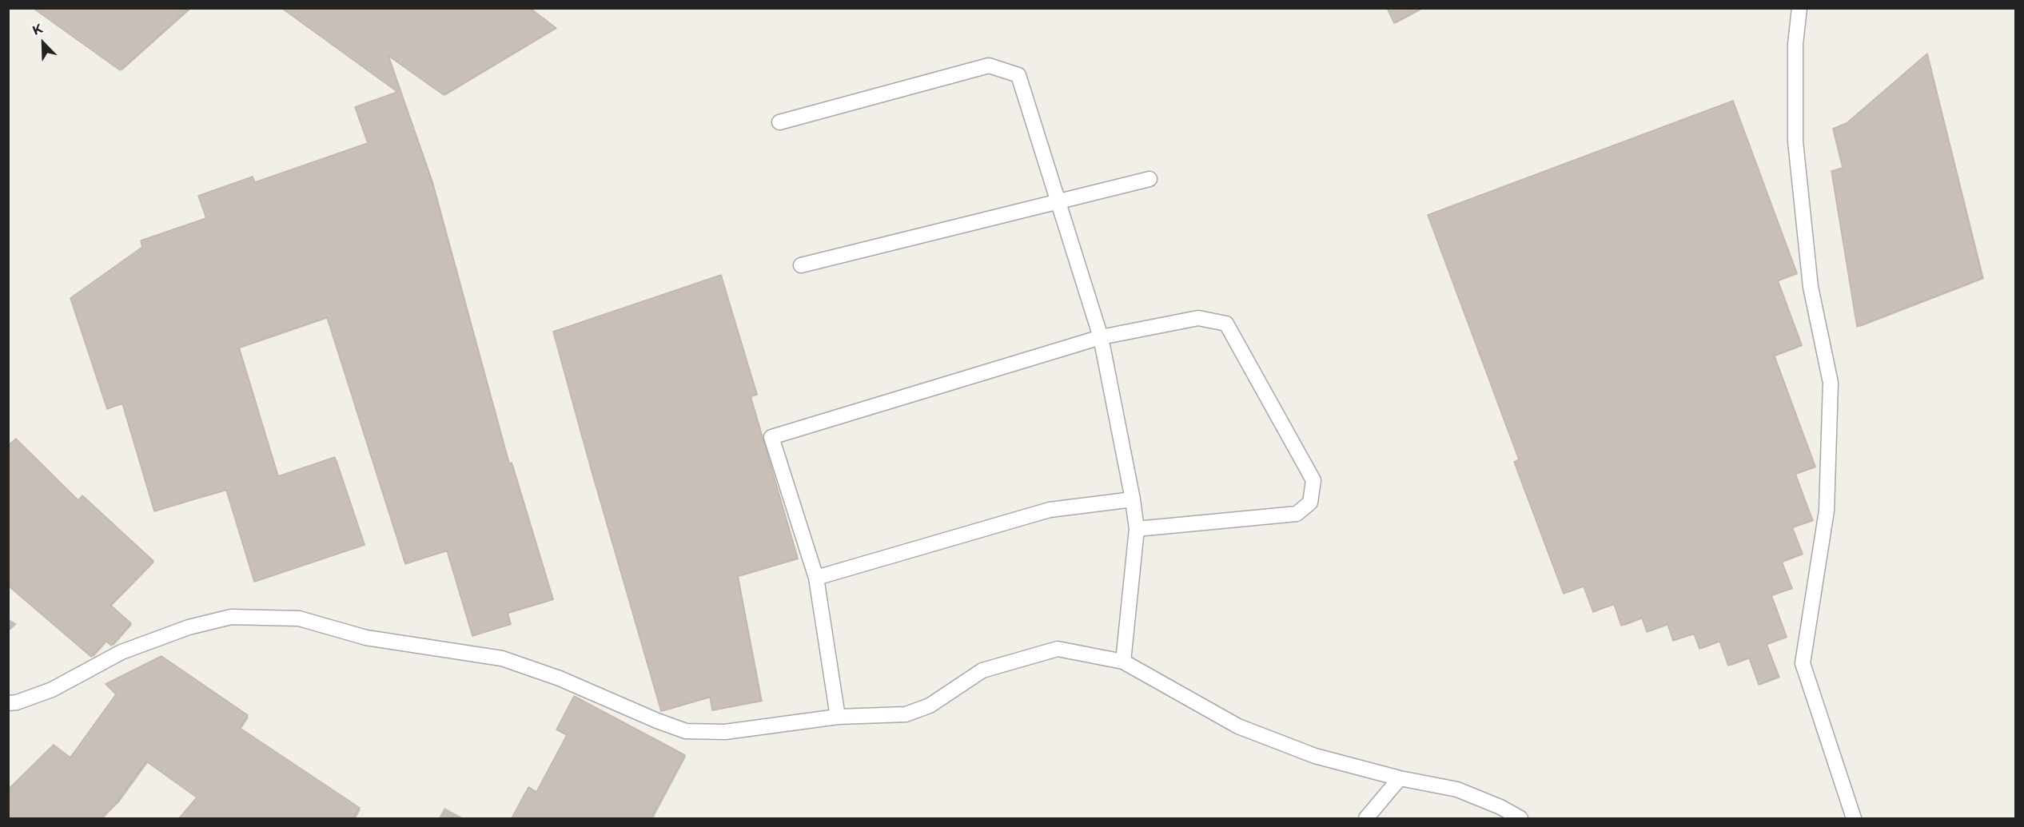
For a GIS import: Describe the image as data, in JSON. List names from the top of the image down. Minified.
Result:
{"north":"top left"}
